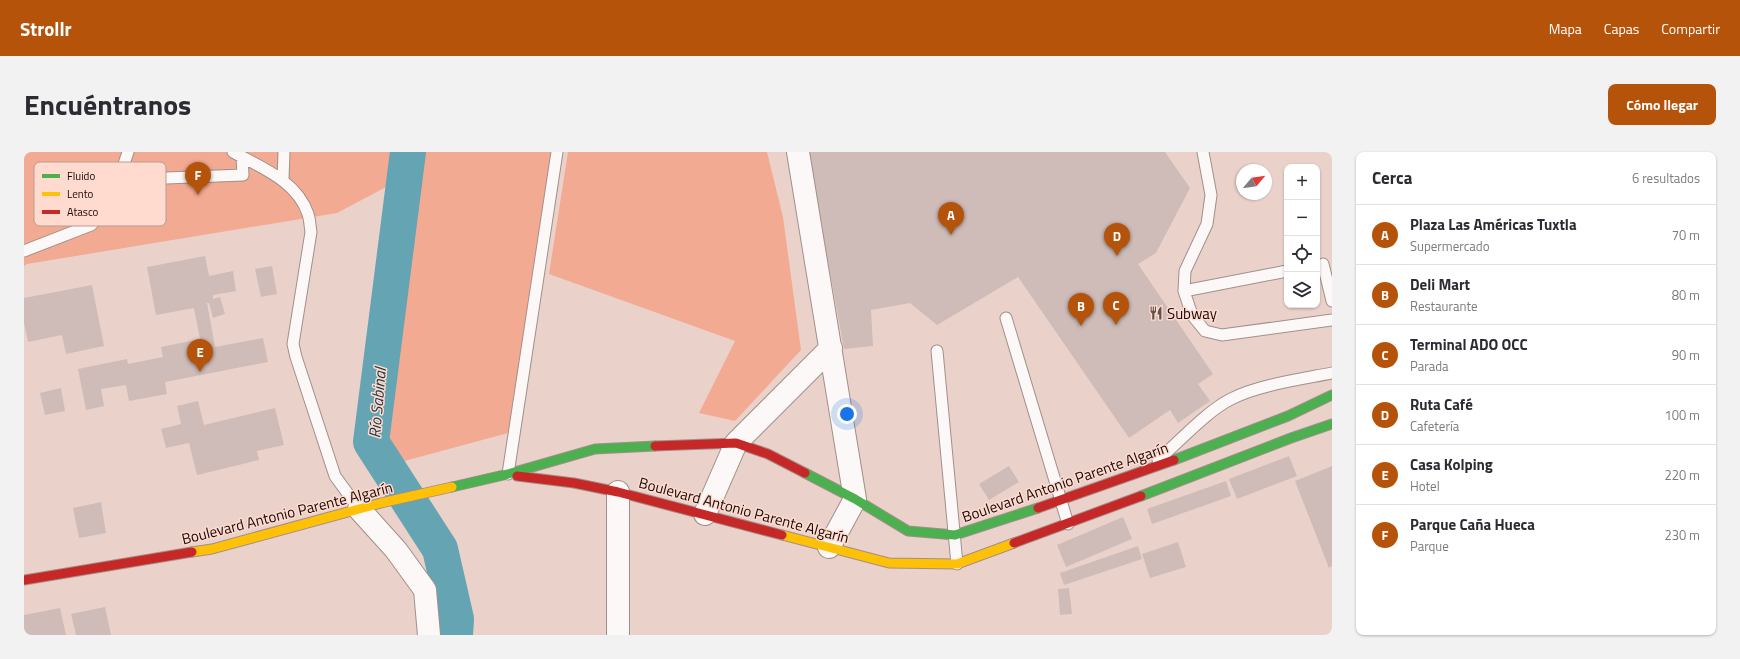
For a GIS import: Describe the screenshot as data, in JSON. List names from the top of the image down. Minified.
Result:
{"streets":{"main road":["Boulevard Antonio Parente Algarín"]},"water":["Río Sabinal"],"places":{"restaurant":["Subway"]},"legend":["Fluido","Lento","Atasco"],"north":"top right","page":{"header":"Strollr","nav":["Mapa","Capas","Compartir"],"title":"Encuéntranos","buttons":"Cómo llegar","heading":["Cerca","6 resultados"],"pins":["F","A","D","C","B","E"],"map_buttons":["+","−"],"list":[{"mark":"A","name":"Plaza Las Américas Tuxtla","note":"Supermercado","value":"70 m"},{"mark":"B","name":"Deli Mart","note":"Restaurante","value":"80 m"},{"mark":"C","name":"Terminal ADO OCC","note":"Parada","value":"90 m"},{"mark":"D","name":"Ruta Café","note":"Cafetería","value":"100 m"},{"mark":"E","name":"Casa Kolping","note":"Hotel","value":"220 m"},{"mark":"F","name":"Parque Caña Hueca","note":"Parque","value":"230 m"}]}}
